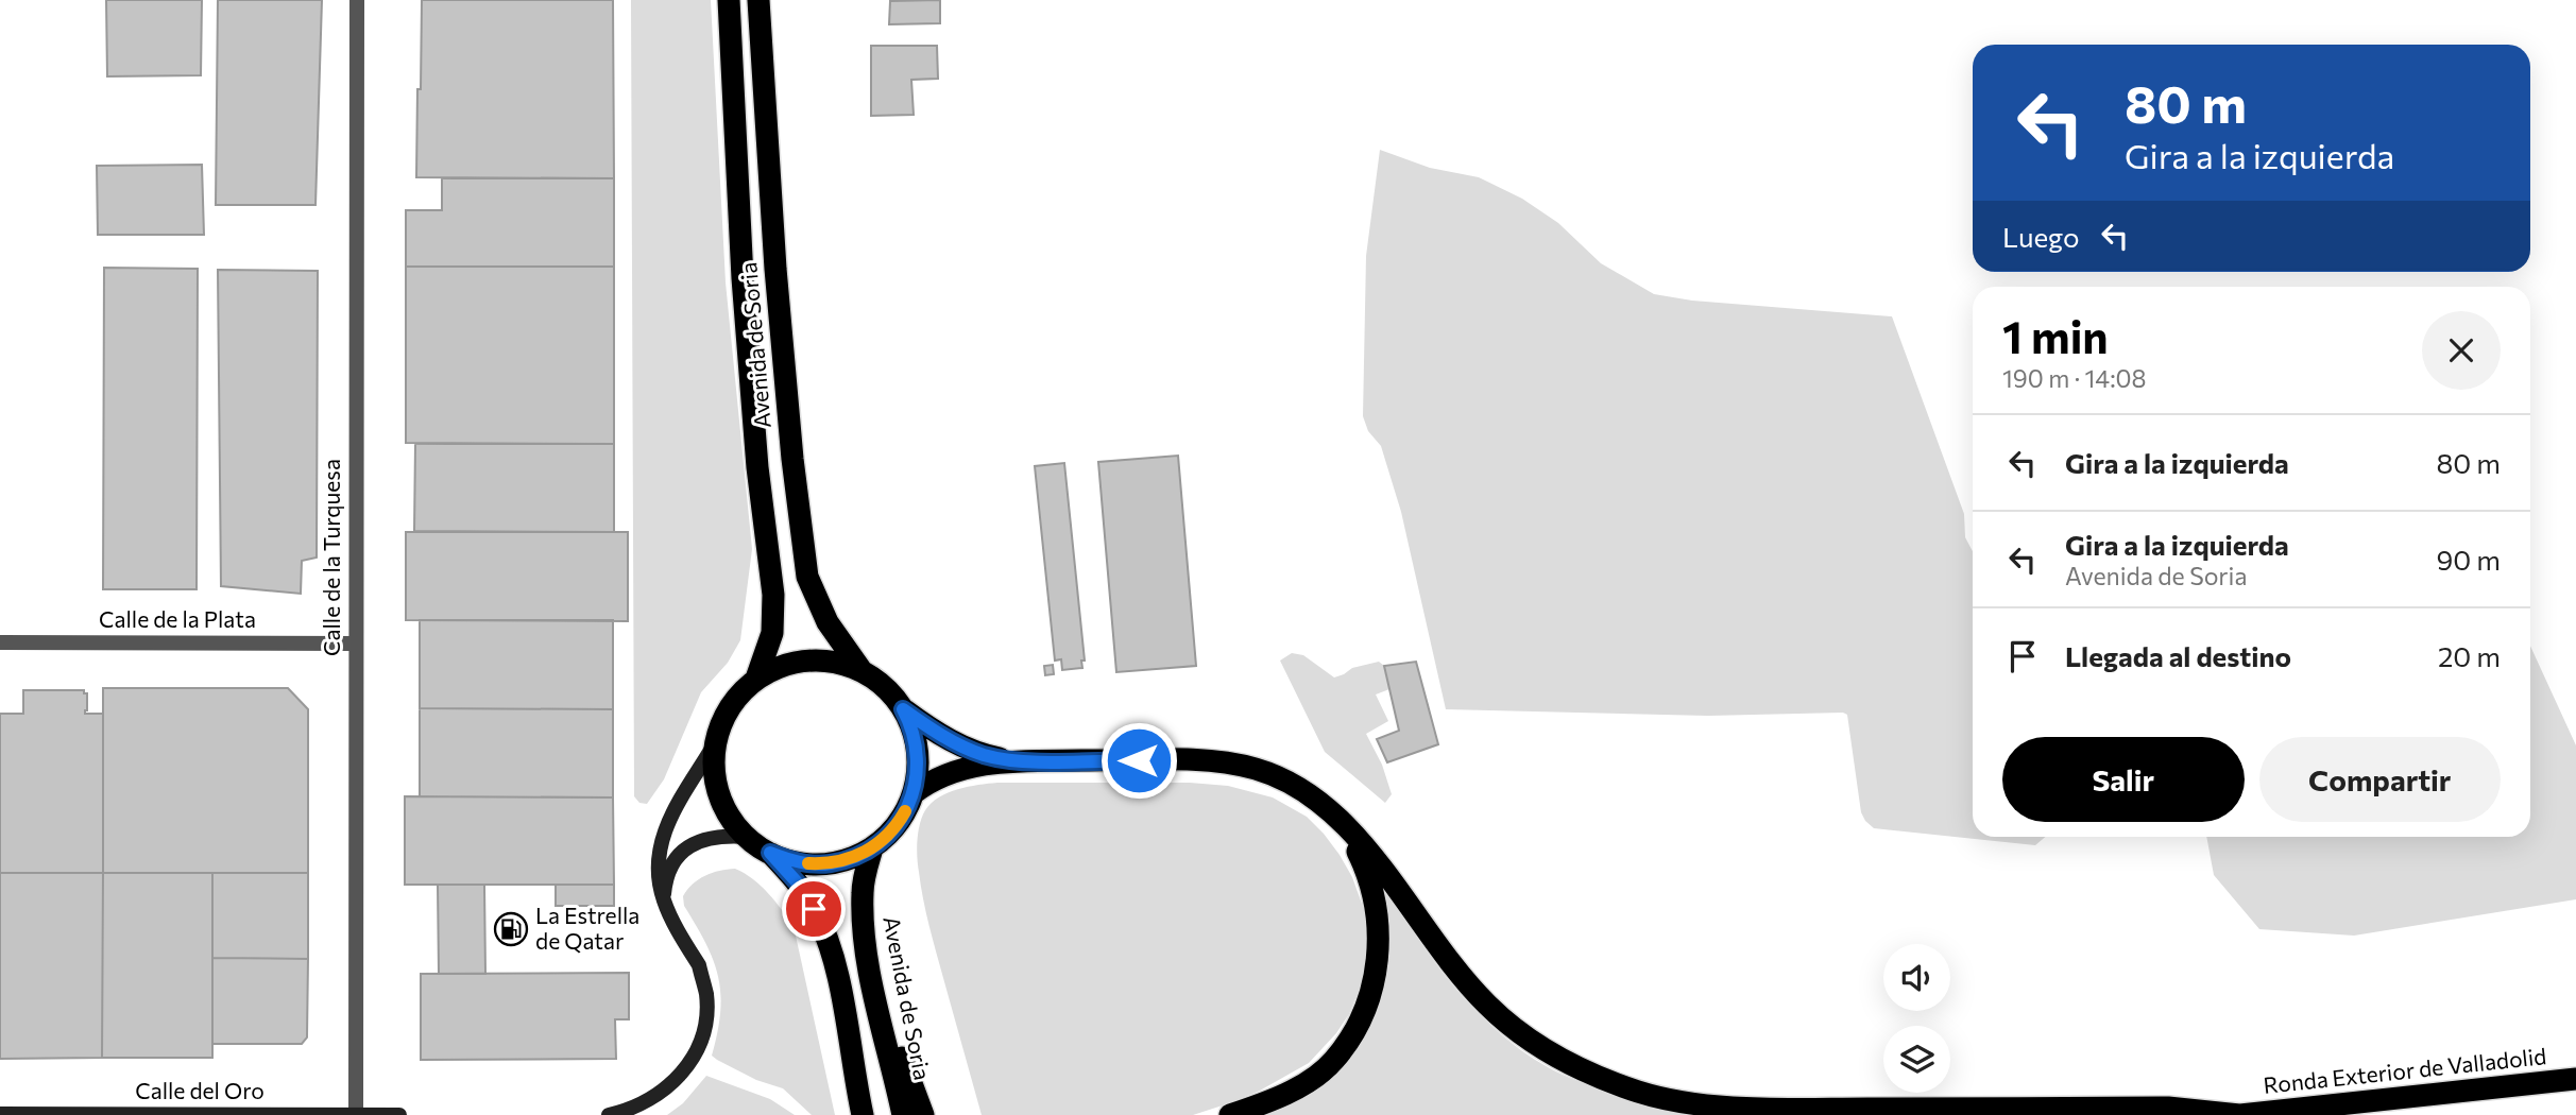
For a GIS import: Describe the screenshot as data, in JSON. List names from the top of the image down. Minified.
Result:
{"streets":{"highway":["Avenida de Soria","Ronda Exterior de Valladolid"],"street":["Calle de la Turquesa","Calle de la Plata","Calle del Oro"]},"crossings":[["Calle de la Turquesa","Calle de la Plata"],["Calle de la Turquesa","Calle del Oro"]],"places":{"fuel station":["La Estrella de Qatar"]},"page":{"turn":["80 m","Gira a la izquierda"],"then":"Luego","heading":["1 min","190 m · 14:08"],"list":[{"name":"Gira a la izquierda","value":"80 m"},{"name":"Gira a la izquierda","note":"Avenida de Soria","value":"90 m"},{"name":"Llegada al destino","value":"20 m"}],"buttons":["Salir","Compartir"]}}
